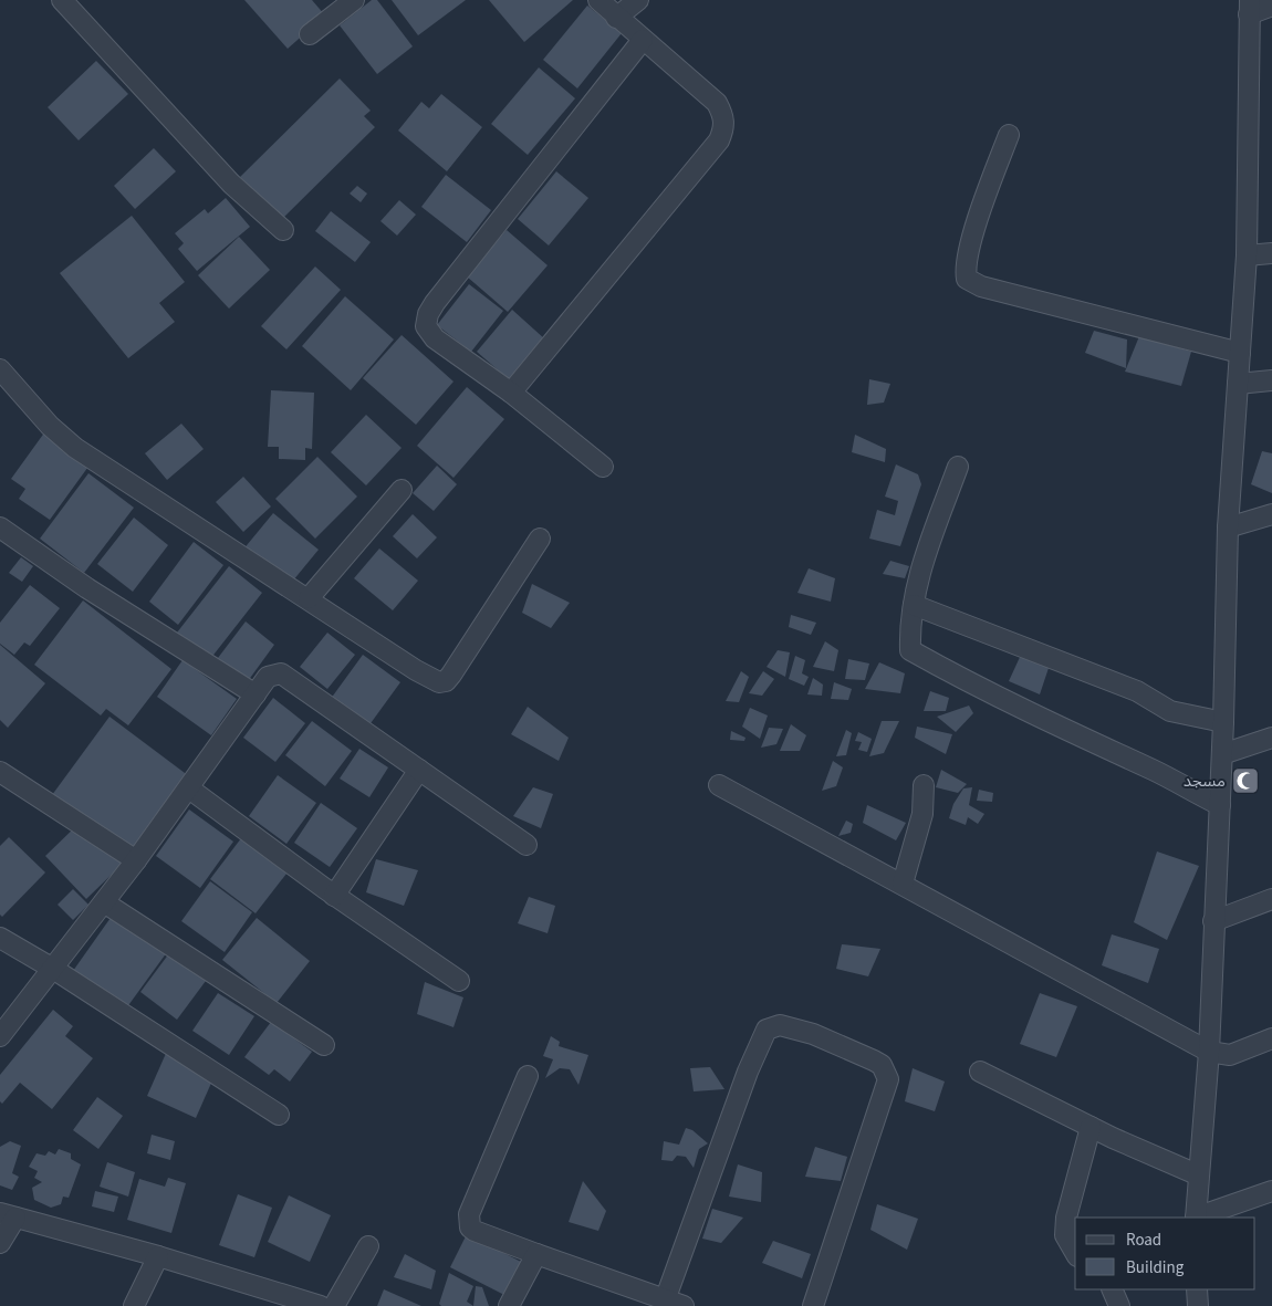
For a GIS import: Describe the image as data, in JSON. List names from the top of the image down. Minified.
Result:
{"places":{"mosque":["مسجد"]},"legend":["Road","Building"]}
